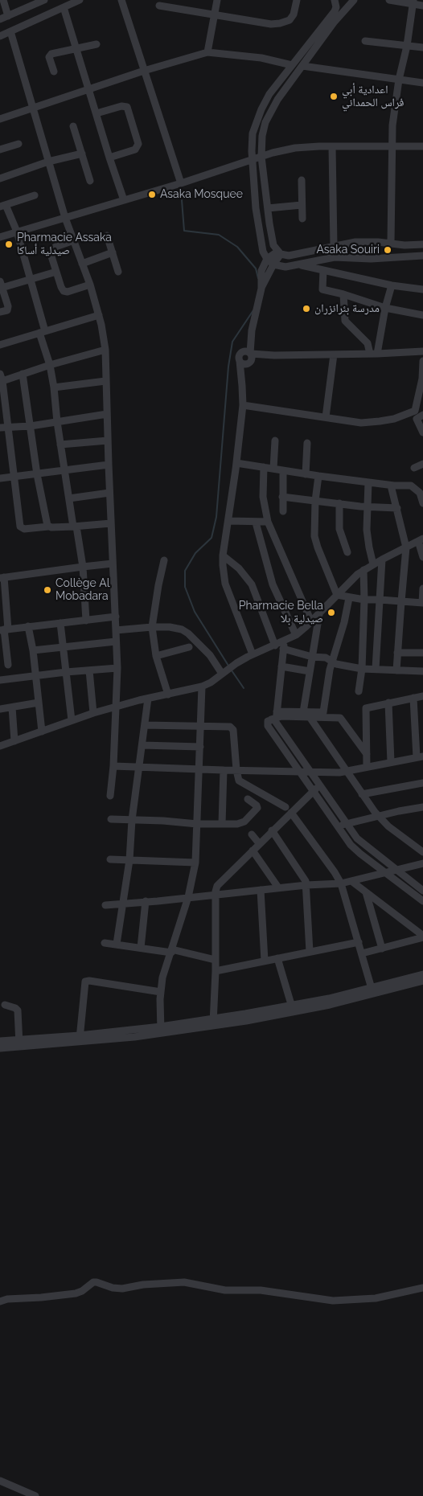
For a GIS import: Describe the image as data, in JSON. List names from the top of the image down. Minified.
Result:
{"places":["اعدادية أبي فراس الحمداني","Asaka Mosquee","Pharmacie Assaka صيدلية أساكا","Asaka Souiri","مدرسة بئرانزران","Collège Al Mobadara","Pharmacie Bella صيدلية بلا"]}
